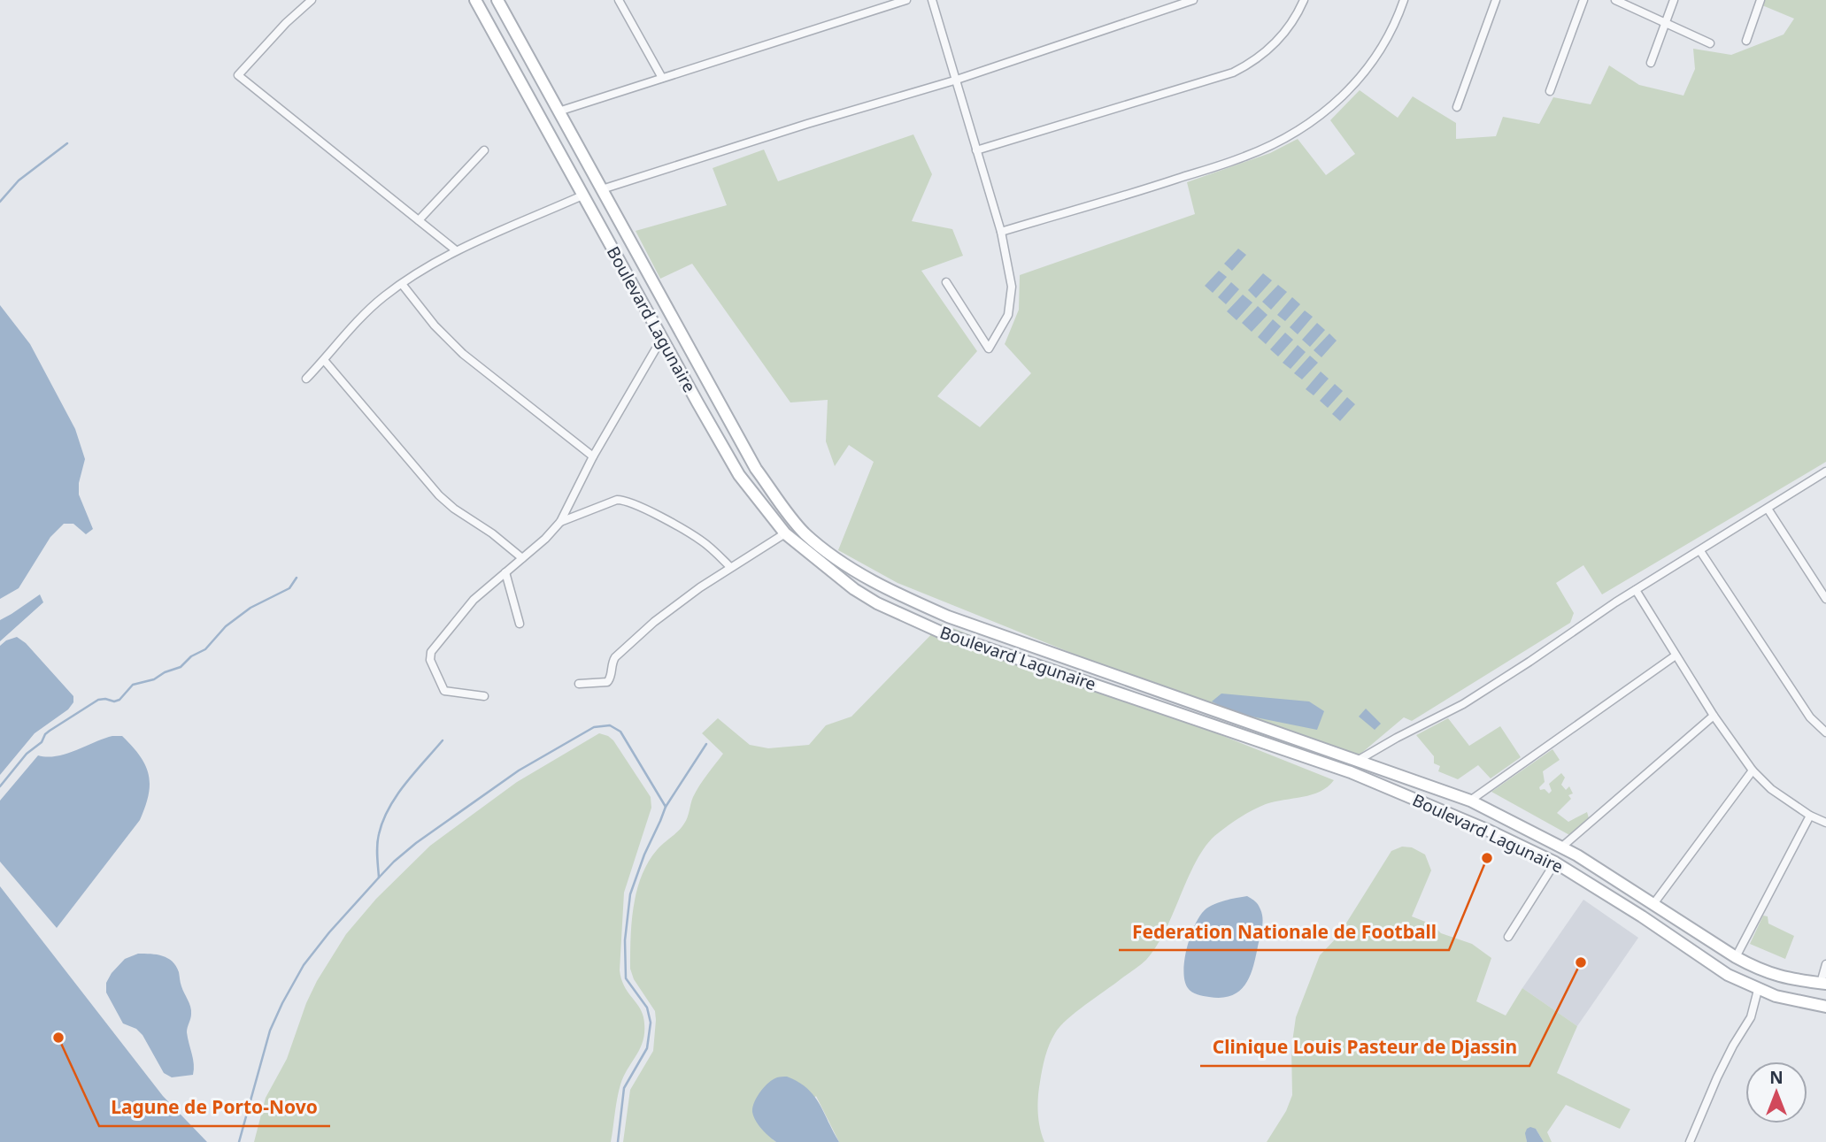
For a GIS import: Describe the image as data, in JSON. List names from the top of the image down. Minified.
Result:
{"streets":{"main road":["Boulevard Lagunaire"]},"places":["Federation Nationale de Football","Clinique Louis Pasteur de Djassin","Lagune de Porto-Novo"],"north":"top"}
